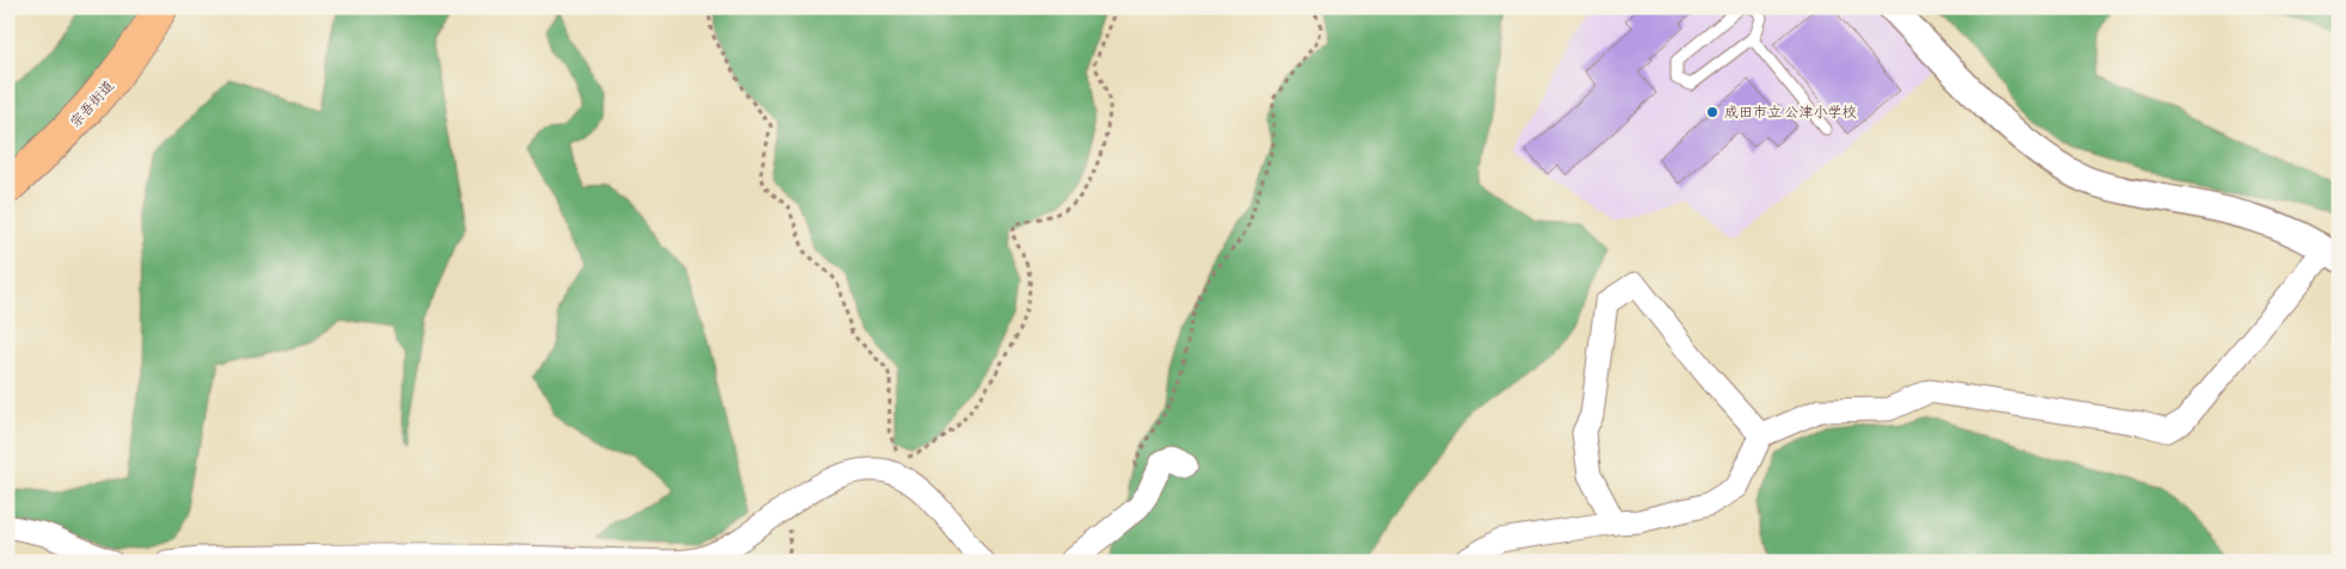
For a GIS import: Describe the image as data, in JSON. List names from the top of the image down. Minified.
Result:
{"streets":{"highway":["宗吾街道"]},"places":["成田市立 公津小学校"]}
